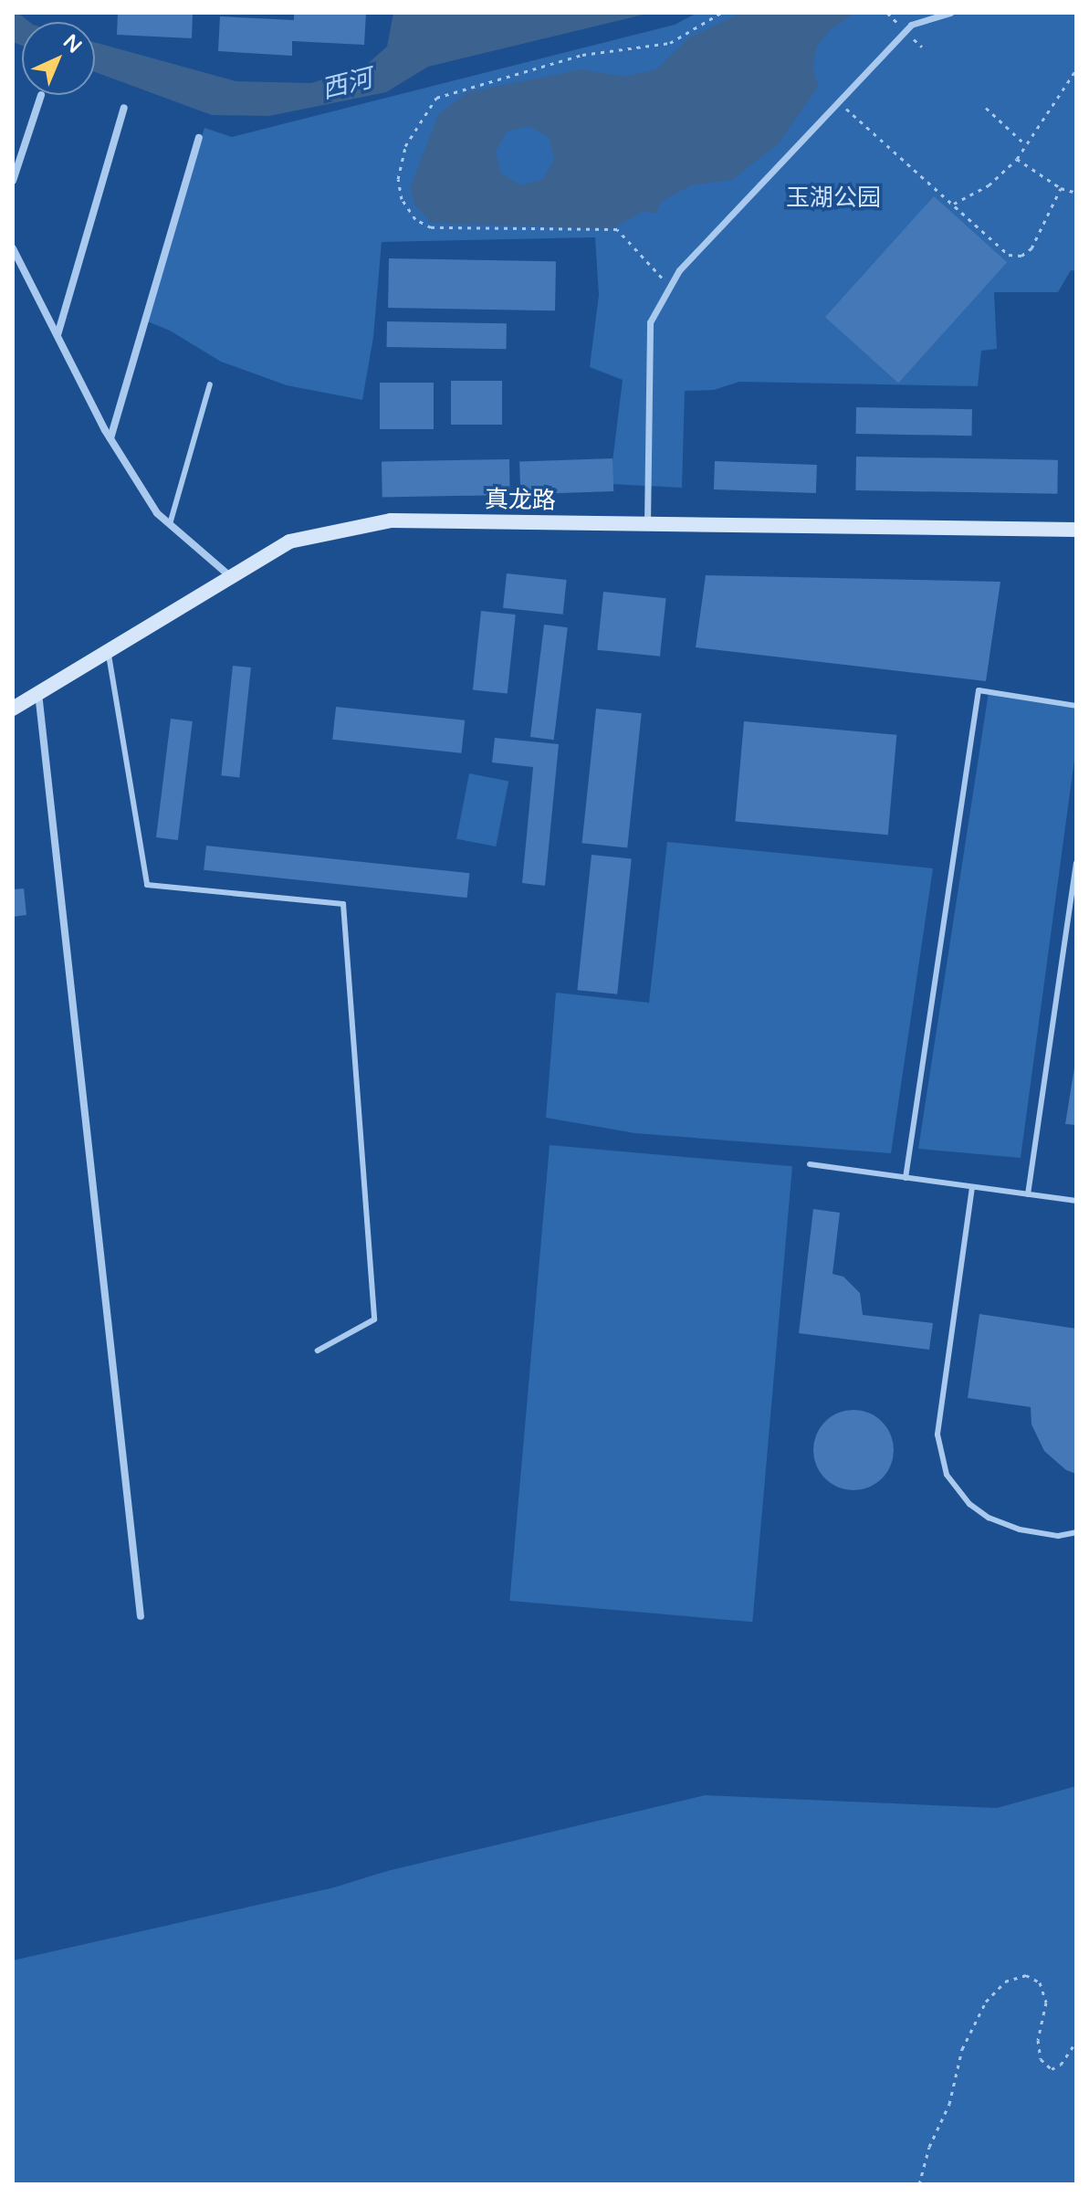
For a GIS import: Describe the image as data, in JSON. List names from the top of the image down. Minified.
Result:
{"streets":{"main road":["真龙路"]},"water":["西河"],"parks":["玉湖公园"],"north":"top right"}
